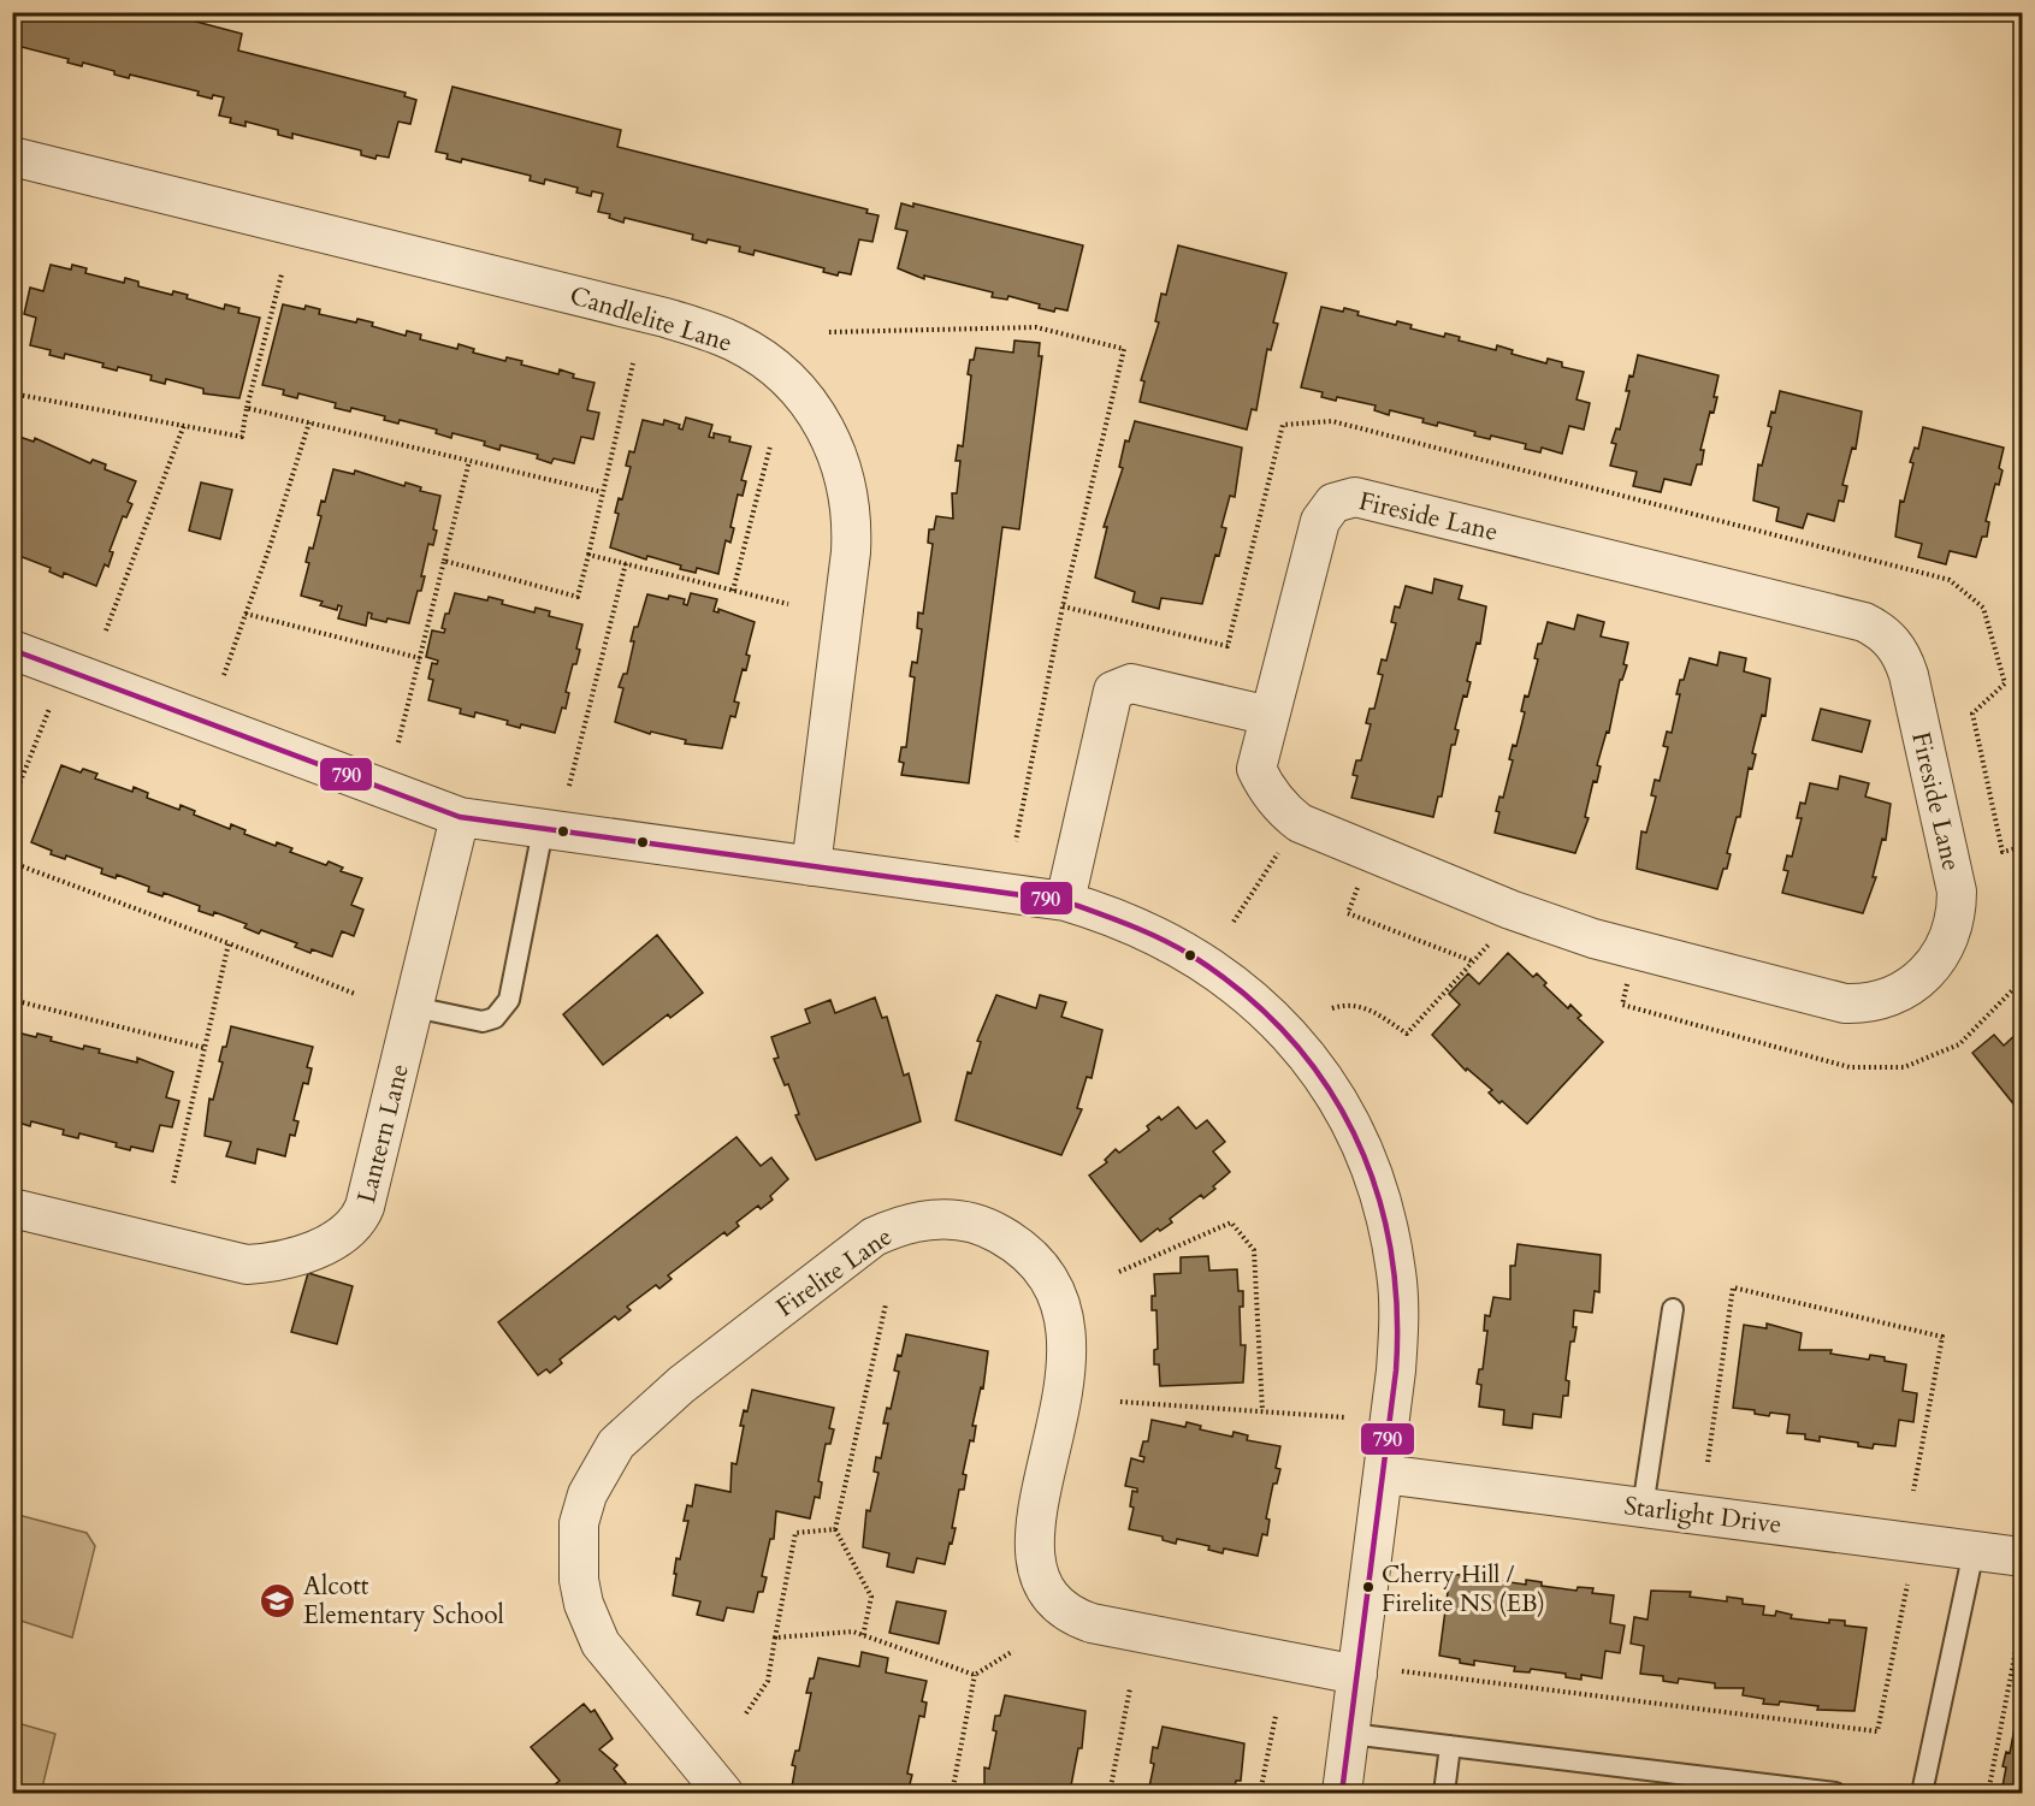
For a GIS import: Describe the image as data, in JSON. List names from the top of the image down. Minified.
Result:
{"streets":{"street":["Candlelite Lane","Fireside Lane","Lantern Lane","Firelite Lane","Starlight Drive"]},"places":{"other":["Cherry Hill / Firelite NS (EB)"],"school or university":["Alcott Elementary School"]},"lines":["transit line 790"]}
